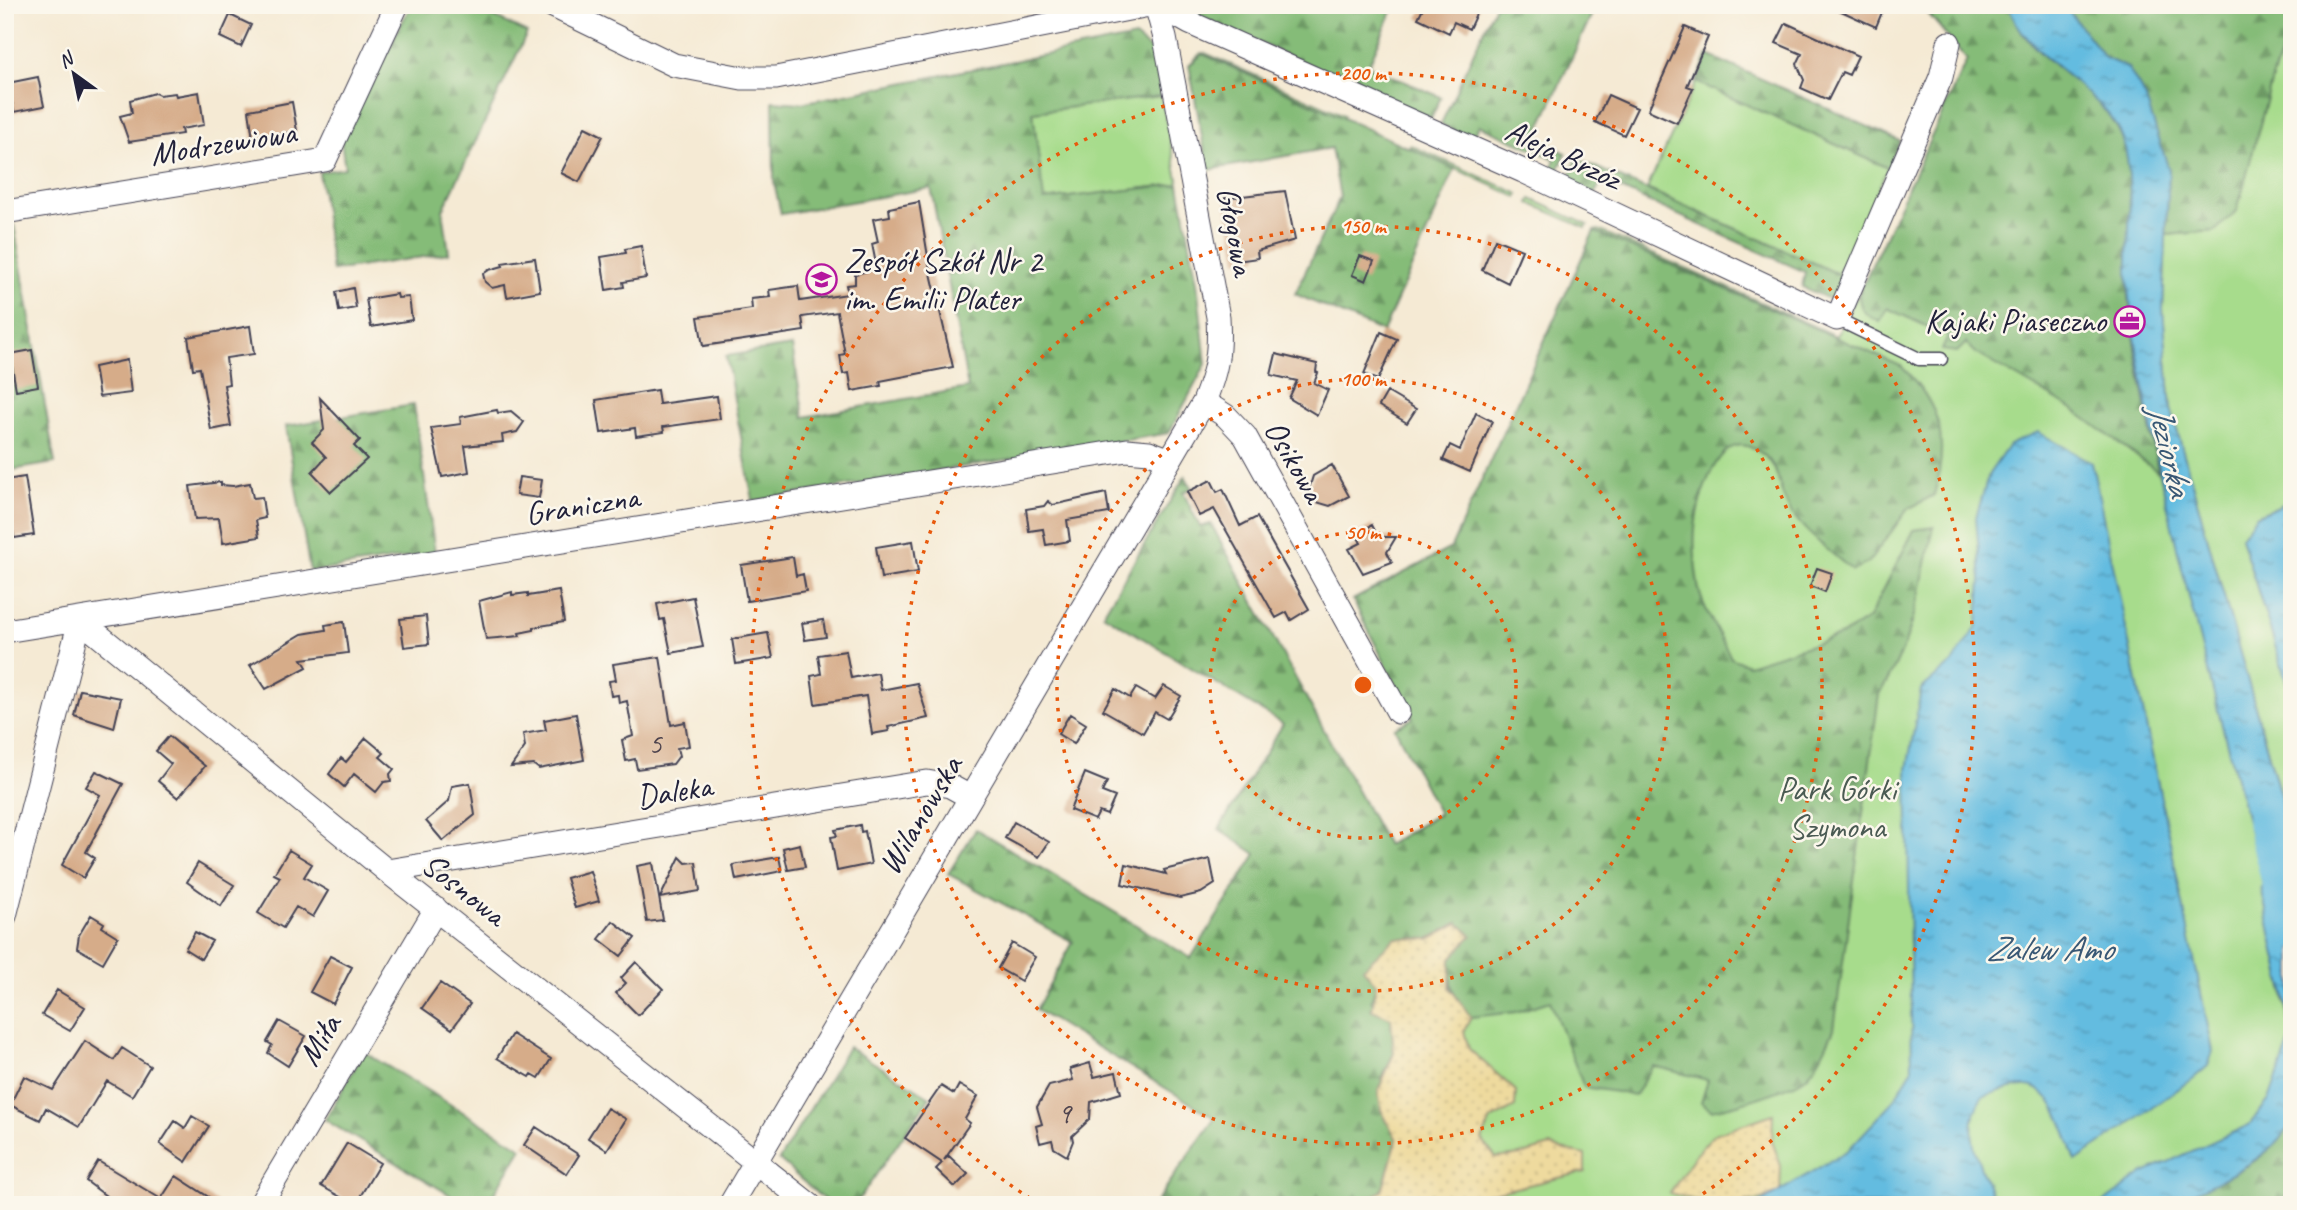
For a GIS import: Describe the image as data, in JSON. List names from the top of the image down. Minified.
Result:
{"streets":{"street":["Modrzewiowa","Aleja Brzóz","Głogowa","Osikowa","Graniczna","Daleka","Wilanowska","Sosnowa","Miła"]},"crossings":[["Aleja Brzóz","Głogowa"],["Głogowa","Osikowa"],["Głogowa","Graniczna"],["Głogowa","Wilanowska"],["Graniczna","Wilanowska"],["Graniczna","Sosnowa"],["Daleka","Wilanowska"],["Daleka","Sosnowa"],["Wilanowska","Sosnowa"],["Sosnowa","Miła"]],"water":["Jeziorka","Zalew Amo"],"parks":["Park Górki Szymona"],"places":{"school or university":["Zespół Szkół Nr 2 im. Emilii Plater"],"office":["Kajaki Piaseczno"]},"house_numbers":["5","9"],"north":"top left","rings":["200 m","150 m","100 m","50 m"]}
